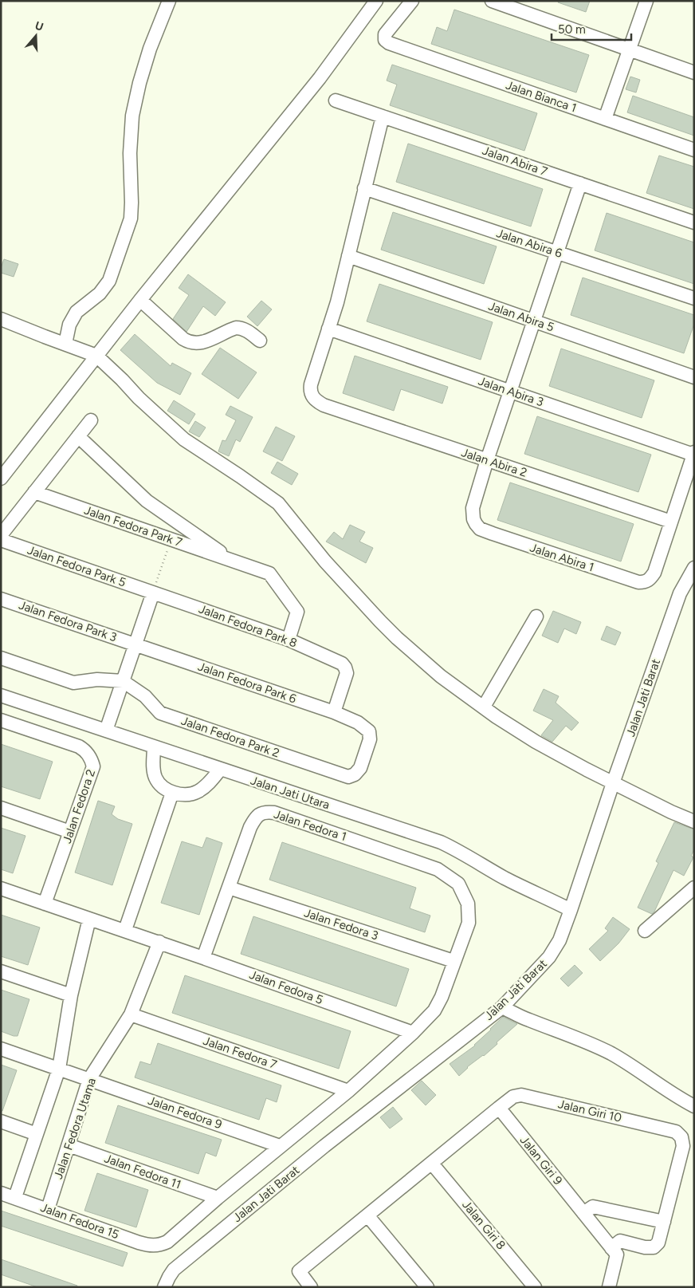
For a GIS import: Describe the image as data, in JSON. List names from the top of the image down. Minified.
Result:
{"streets":{"street":["Jalan Bianca 1","Jalan Abira 7","Jalan Abira 6","Jalan Abira 5","Jalan Abira 3","Jalan Abira 2","Jalan Fedora Park 7","Jalan Abira 1","Jalan Fedora Park 5","Jalan Fedora Park 3","Jalan Fedora Park 8","Jalan Fedora Park 6","Jalan Jati Barat","Jalan Fedora Park 2","Jalan Jati Utara","Jalan Fedora 2","Jalan Fedora 1","Jalan Fedora 3","Jalan Fedora 5","Jalan Fedora 7","Jalan Giri 10","Jalan Fedora 9","Jalan Fedora Utama","Jalan Giri 9","Jalan Fedora 11","Jalan Fedora 15","Jalan Giri 8"]},"crossings":[["Jalan Abira 3","Jalan Abira 2"],["Jalan Abira 2","Jalan Abira 1"],["Jalan Fedora Park 7","Jalan Fedora Park 8"],["Jalan Fedora Park 5","Jalan Fedora Park 8"],["Jalan Fedora Park 3","Jalan Fedora Park 6"],["Jalan Fedora Park 8","Jalan Fedora Park 6"],["Jalan Fedora Park 6","Jalan Fedora Park 2"],["Jalan Jati Barat","Jalan Jati Utara"],["Jalan Fedora 2","Jalan Fedora 5"],["Jalan Fedora 1","Jalan Fedora 3"],["Jalan Fedora 1","Jalan Fedora 5"],["Jalan Fedora 5","Jalan Fedora Utama"],["Jalan Fedora 7","Jalan Fedora Utama"],["Jalan Giri 10","Jalan Giri 9"],["Jalan Giri 10","Jalan Giri 8"],["Jalan Fedora 9","Jalan Fedora Utama"],["Jalan Fedora Utama","Jalan Fedora 11"],["Jalan Fedora Utama","Jalan Fedora 15"],["Jalan Fedora 11","Jalan Fedora 15"]],"scale_bar":"50 m","north":"top"}
